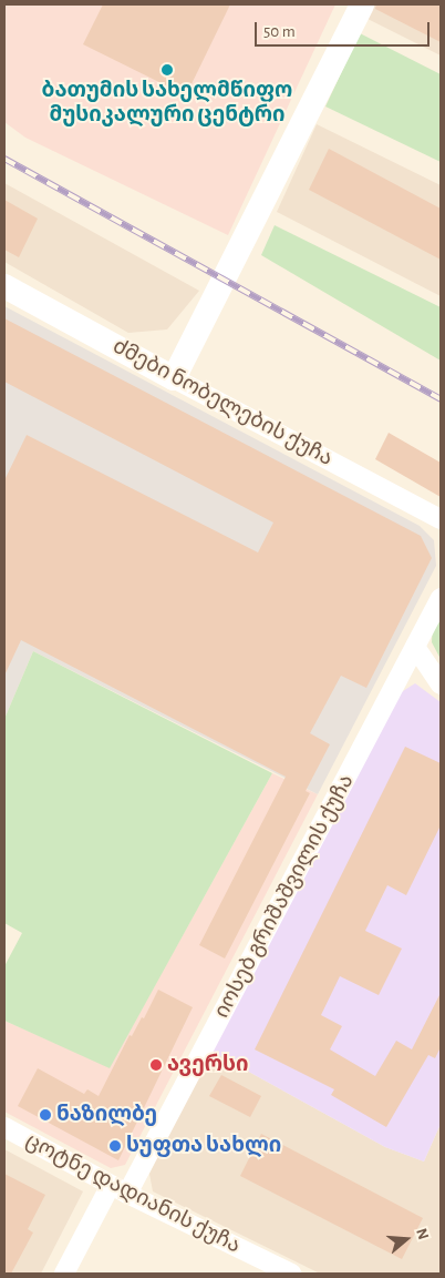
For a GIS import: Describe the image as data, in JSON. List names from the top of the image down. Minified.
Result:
{"streets":{"street":["ძმები ნობელების ქუჩა","იოსებ გრიშაშვილის ქუჩა","ცოტნე დადიანის ქუჩა"]},"crossings":[["იოსებ გრიშაშვილის ქუჩა","ცოტნე დადიანის ქუჩა"]],"places":["ბათუმის სახელმწიფო მუსიკალური ცენტრი","ავერსი","ნაზილბე","სუფთა სახლი"],"scale_bar":"50 m","north":"right"}
